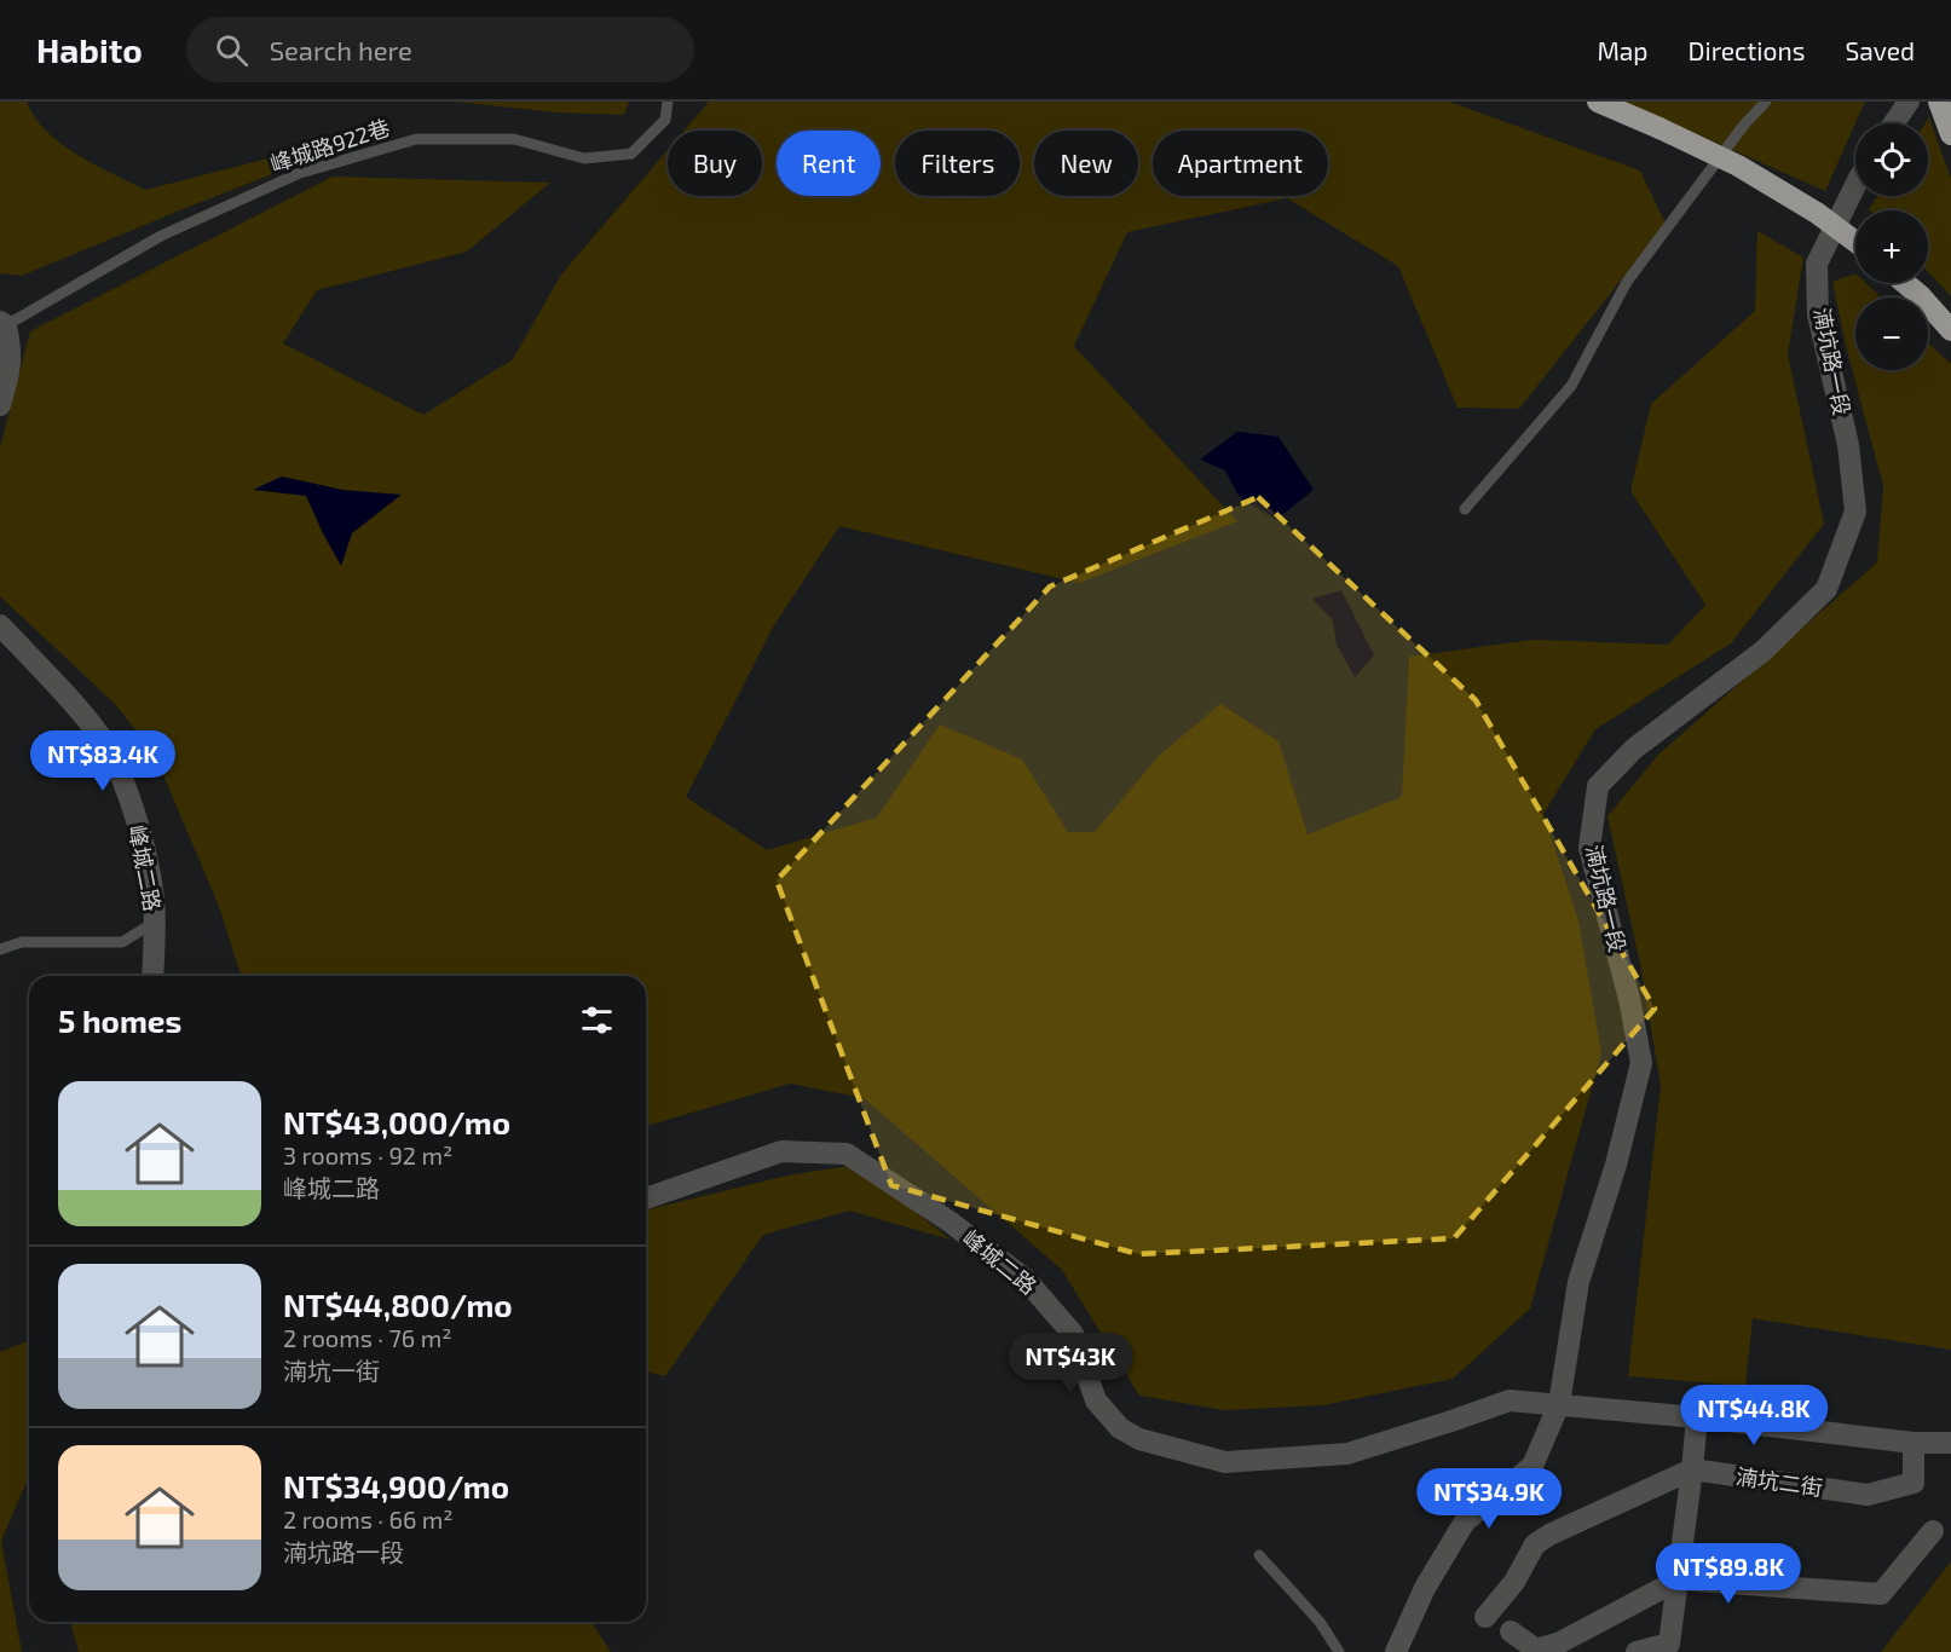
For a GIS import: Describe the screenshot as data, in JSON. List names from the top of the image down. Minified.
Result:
{"streets":{"street":["湳坑路一段","峰城二路","湳坑二街"],"lane":["峰城路922巷"]},"crossings":[["湳坑路一段","峰城二路"],["峰城二路","湳坑二街"]],"page":{"header":"Habito","search":"Search here","nav":["Map","Directions","Saved"],"map_buttons":["+","−"],"chip":["Buy","Rent","Filters","New","Apartment"],"price":["NT$83.4K","NT$43K","NT$44.8K","NT$34.9K","NT$89.8K"],"heading":"5 homes","list":[{"name":"NT$43,000/mo","note":"3 rooms · 92 m² · 峰城二路"},{"name":"NT$44,800/mo","note":"2 rooms · 76 m² · 湳坑一街"},{"name":"NT$34,900/mo","note":"2 rooms · 66 m² · 湳坑路一段"}]}}
